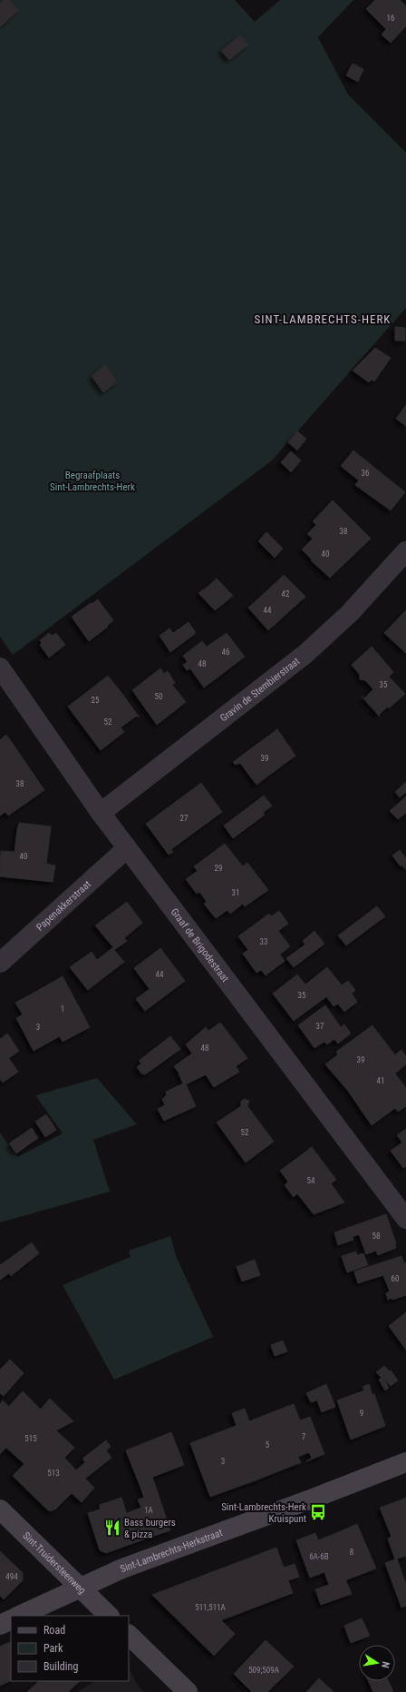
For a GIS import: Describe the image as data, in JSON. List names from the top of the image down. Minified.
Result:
{"streets":{"street":["Gravin de Stembierstraat","Papenakkerstraat","Graaf de Brigodestraat","Sint-Lambrechts-Herkstraat","Sint-Truidersteenweg"]},"crossings":[["Gravin de Stembierstraat","Graaf de Brigodestraat"],["Papenakkerstraat","Graaf de Brigodestraat"],["Sint-Lambrechts-Herkstraat","Sint-Truidersteenweg"]],"districts":["SINT-LAMBRECHTS-HERK"],"parks":["Begraafplaats Sint-Lambrechts-Herk"],"places":{"bus stop":["Sint-Lambrechts-Herk Kruispunt"],"restaurant":["Bass burgers & pizza"]},"house_numbers":["16","36","38","40","42","44","46","48","35","50","25","52","39","38","27","40","29","31","33","44","35","1","37","3","48","39","41","52","54","58","60","9","7","515","5","3","513","1A","8","6A-6B","494","511,511A","509;509A"],"legend":["Road","Park","Building"],"north":"right"}
